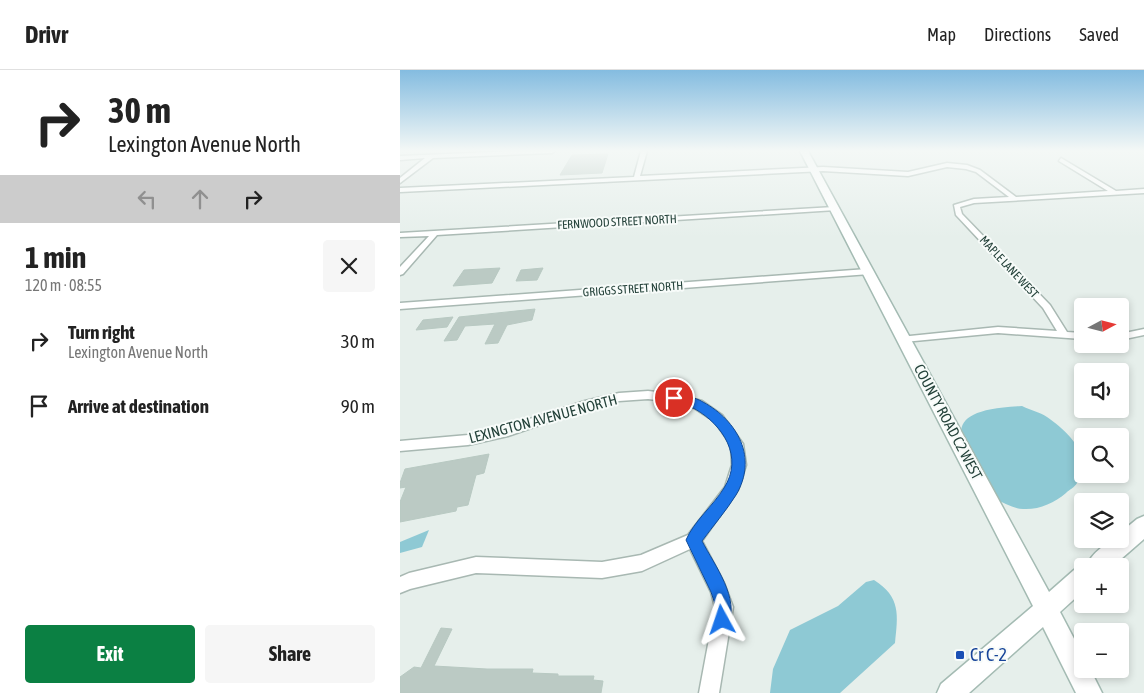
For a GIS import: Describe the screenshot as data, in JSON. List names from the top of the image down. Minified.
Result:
{"streets":{"street":["FERNWOOD STREET NORTH","MAPLE LANE WEST","GRIGGS STREET NORTH","LEXINGTON AVENUE NORTH","COUNTY ROAD C2 WEST"]},"crossings":[["FERNWOOD STREET NORTH","COUNTY ROAD C2 WEST"],["GRIGGS STREET NORTH","COUNTY ROAD C2 WEST"]],"places":{"transit":["Cr C-2"]},"north":"right","page":{"header":"Drivr","nav":["Map","Directions","Saved"],"turn":["30 m","Lexington Avenue North"],"heading":["1 min","120 m · 08:55"],"map_buttons":["+","−"],"list":[{"name":"Turn right","note":"Lexington Avenue North","value":"30 m"},{"name":"Arrive at destination","value":"90 m"}],"buttons":["Exit","Share"]}}
